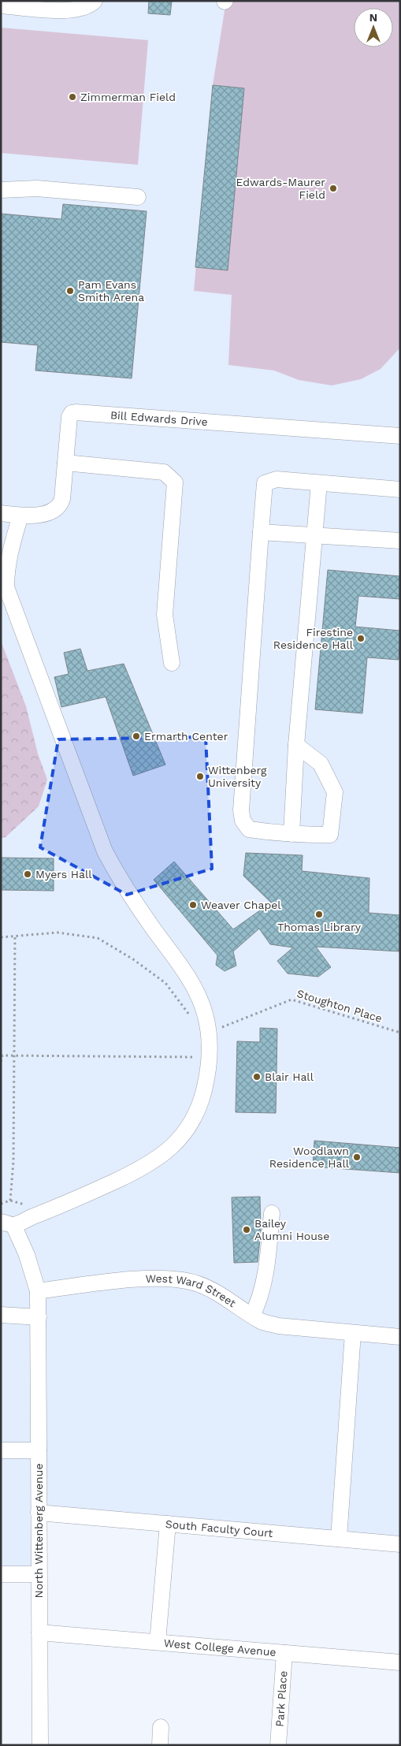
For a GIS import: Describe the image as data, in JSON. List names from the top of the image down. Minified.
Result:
{"streets":{"street":["Bill Edwards Drive","West Ward Street","South Faculty Court","North Wittenberg Avenue","West College Avenue","Park Place"],"path":["Stoughton Place"]},"crossings":[["South Faculty Court","North Wittenberg Avenue"],["North Wittenberg Avenue","West College Avenue"],["West College Avenue","Park Place"]],"places":["Zimmerman Field","Edwards-Maurer Field","Pam Evans Smith Arena","Firestine Residence Hall","Ermarth Center","Wittenberg University","Myers Hall","Weaver Chapel","Thomas Library","Blair Hall","Woodlawn Residence Hall","Bailey Alumni House"],"north":"top"}
